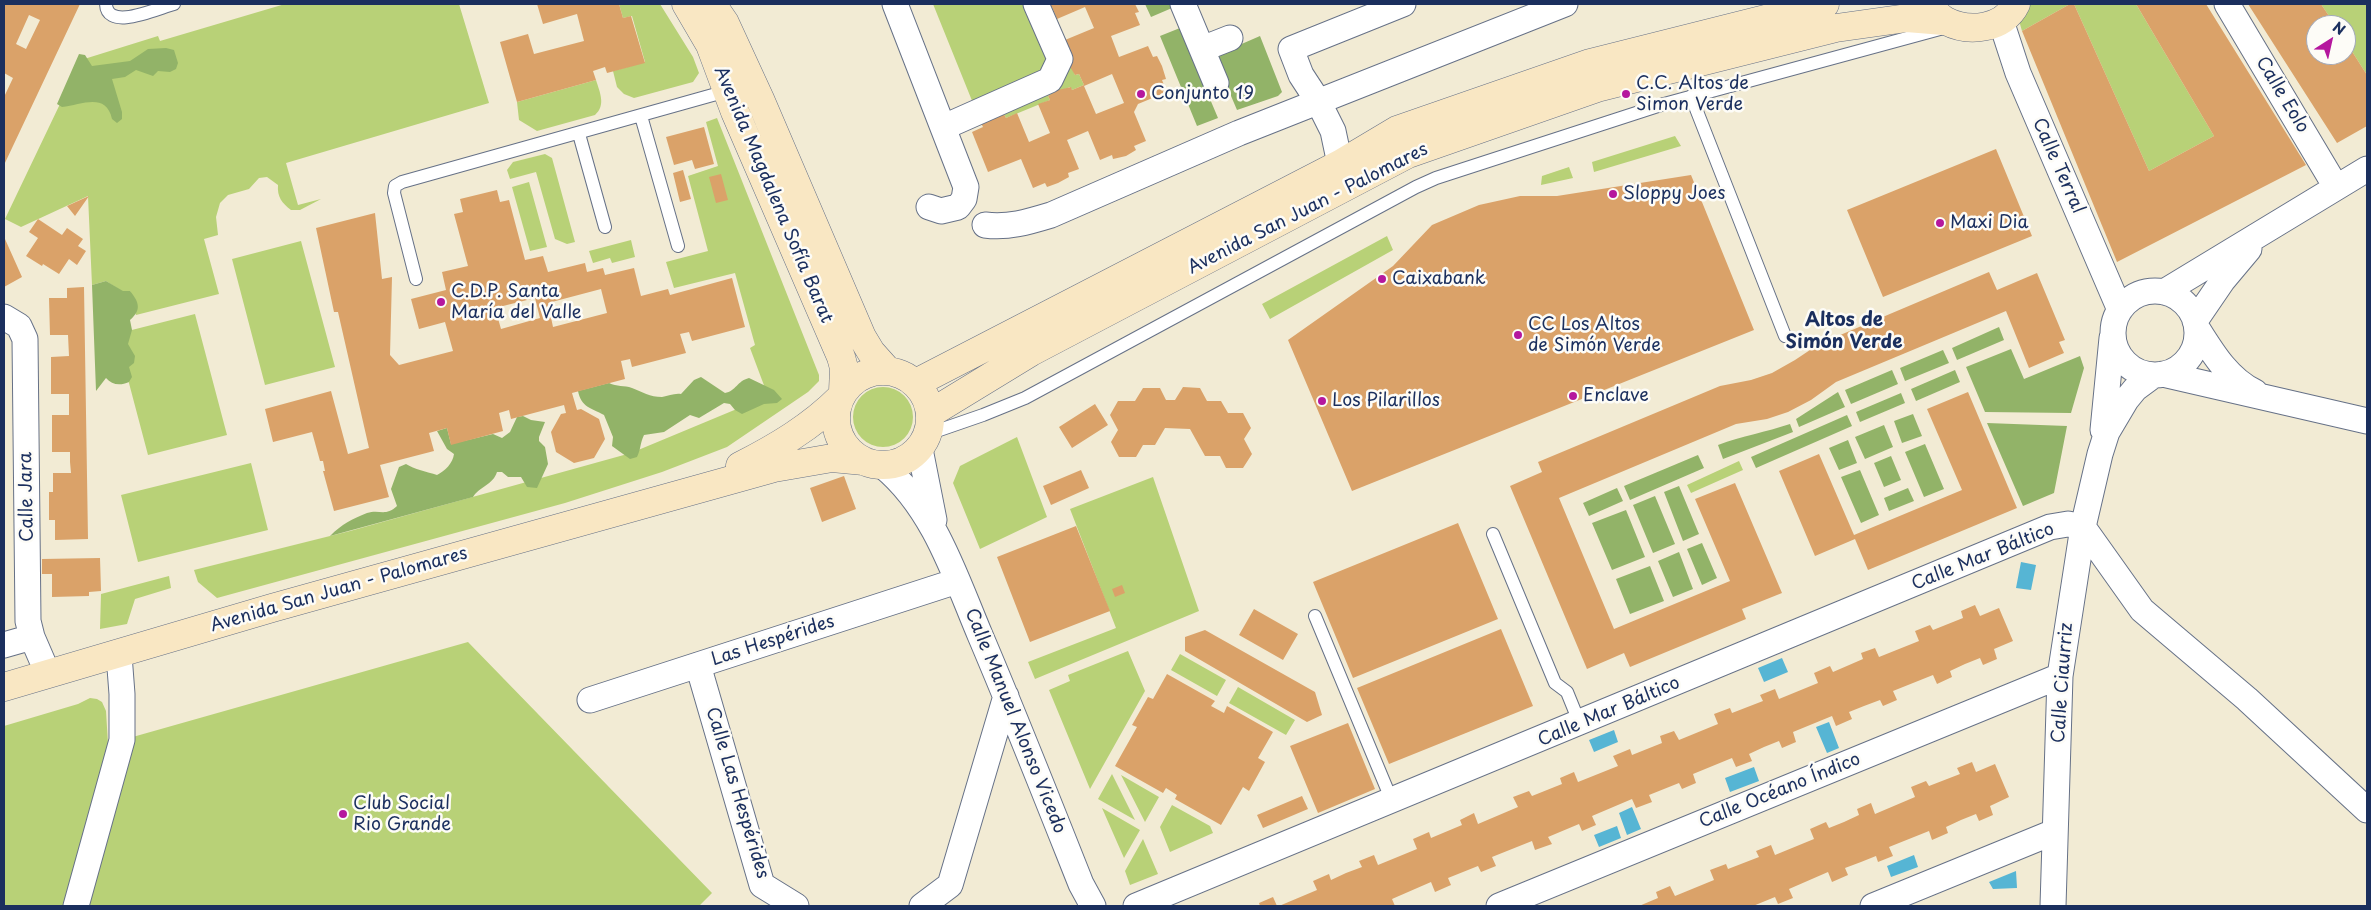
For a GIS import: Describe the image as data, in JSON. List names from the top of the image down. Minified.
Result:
{"streets":{"street":["Calle Eolo","Calle Terral","Avenida Magdalena Sofía Barat","Avenida San Juan - Palomares","Calle Jara","Calle Mar Báltico","Las Hespérides","Calle Ciaurriz","Calle Manuel Alonso Vicedo","Calle Océano Índico","Calle Las Hespérides"]},"crossings":[["Calle Terral","Avenida San Juan - Palomares"],["Calle Terral","Calle Ciaurriz"],["Avenida Magdalena Sofía Barat","Avenida San Juan - Palomares"],["Avenida Magdalena Sofía Barat","Calle Manuel Alonso Vicedo"],["Avenida San Juan - Palomares","Calle Jara"],["Avenida San Juan - Palomares","Calle Manuel Alonso Vicedo"],["Calle Mar Báltico","Calle Ciaurriz"],["Las Hespérides","Calle Manuel Alonso Vicedo"],["Las Hespérides","Calle Las Hespérides"],["Calle Ciaurriz","Calle Océano Índico"]],"districts":["Altos de Simón Verde"],"places":["Conjunto 19","C.C. Altos de Simon Verde","Sloppy Joes","Maxi Dia","Caixabank","C.D.P. Santa María del Valle","CC Los Altos de Simón Verde","Enclave","Los Pilarillos","Club Social Rio Grande"],"north":"top right"}
